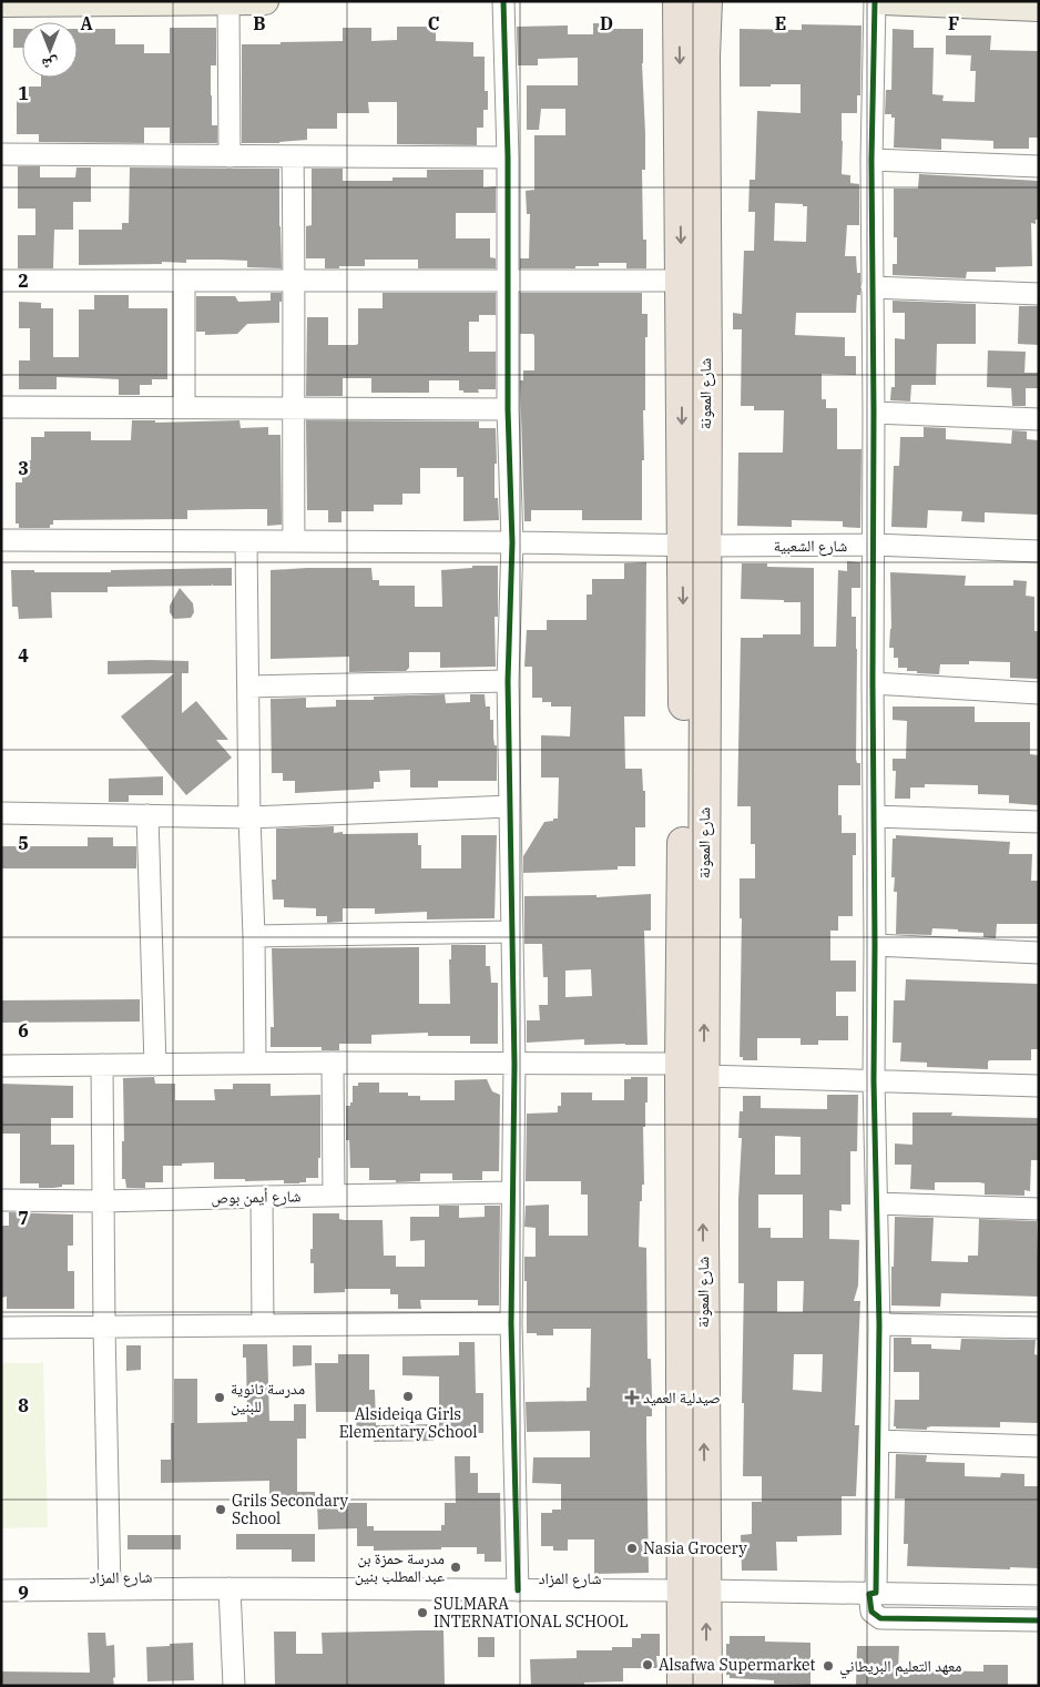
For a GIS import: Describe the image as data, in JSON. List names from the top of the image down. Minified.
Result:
{"streets":{"highway":["شارع المعونة"],"street":["شارع الشعبية","شارع أيمن بوص","شارع المزاد"]},"crossings":[["شارع المعونة","شارع الشعبية"],["شارع المعونة","شارع المزاد"]],"places":{"other":["Alsideiqa Girls Elementary School","مدرسة ثانوية للبنين","Grils Secondary School","Nasia Grocery","مدرسة حمزة بن عبد المطلب بنين","SULMARA INTERNATIONAL SCHOOL","Alsafwa Supermarket","معهد التعليم البريطاني"],"health":["صيدلية العميد"]},"north":"bottom","grid":{"columns":["A","B","C","D","E","F"],"rows":["1","2","3","4","5","6","7","8","9"]}}
